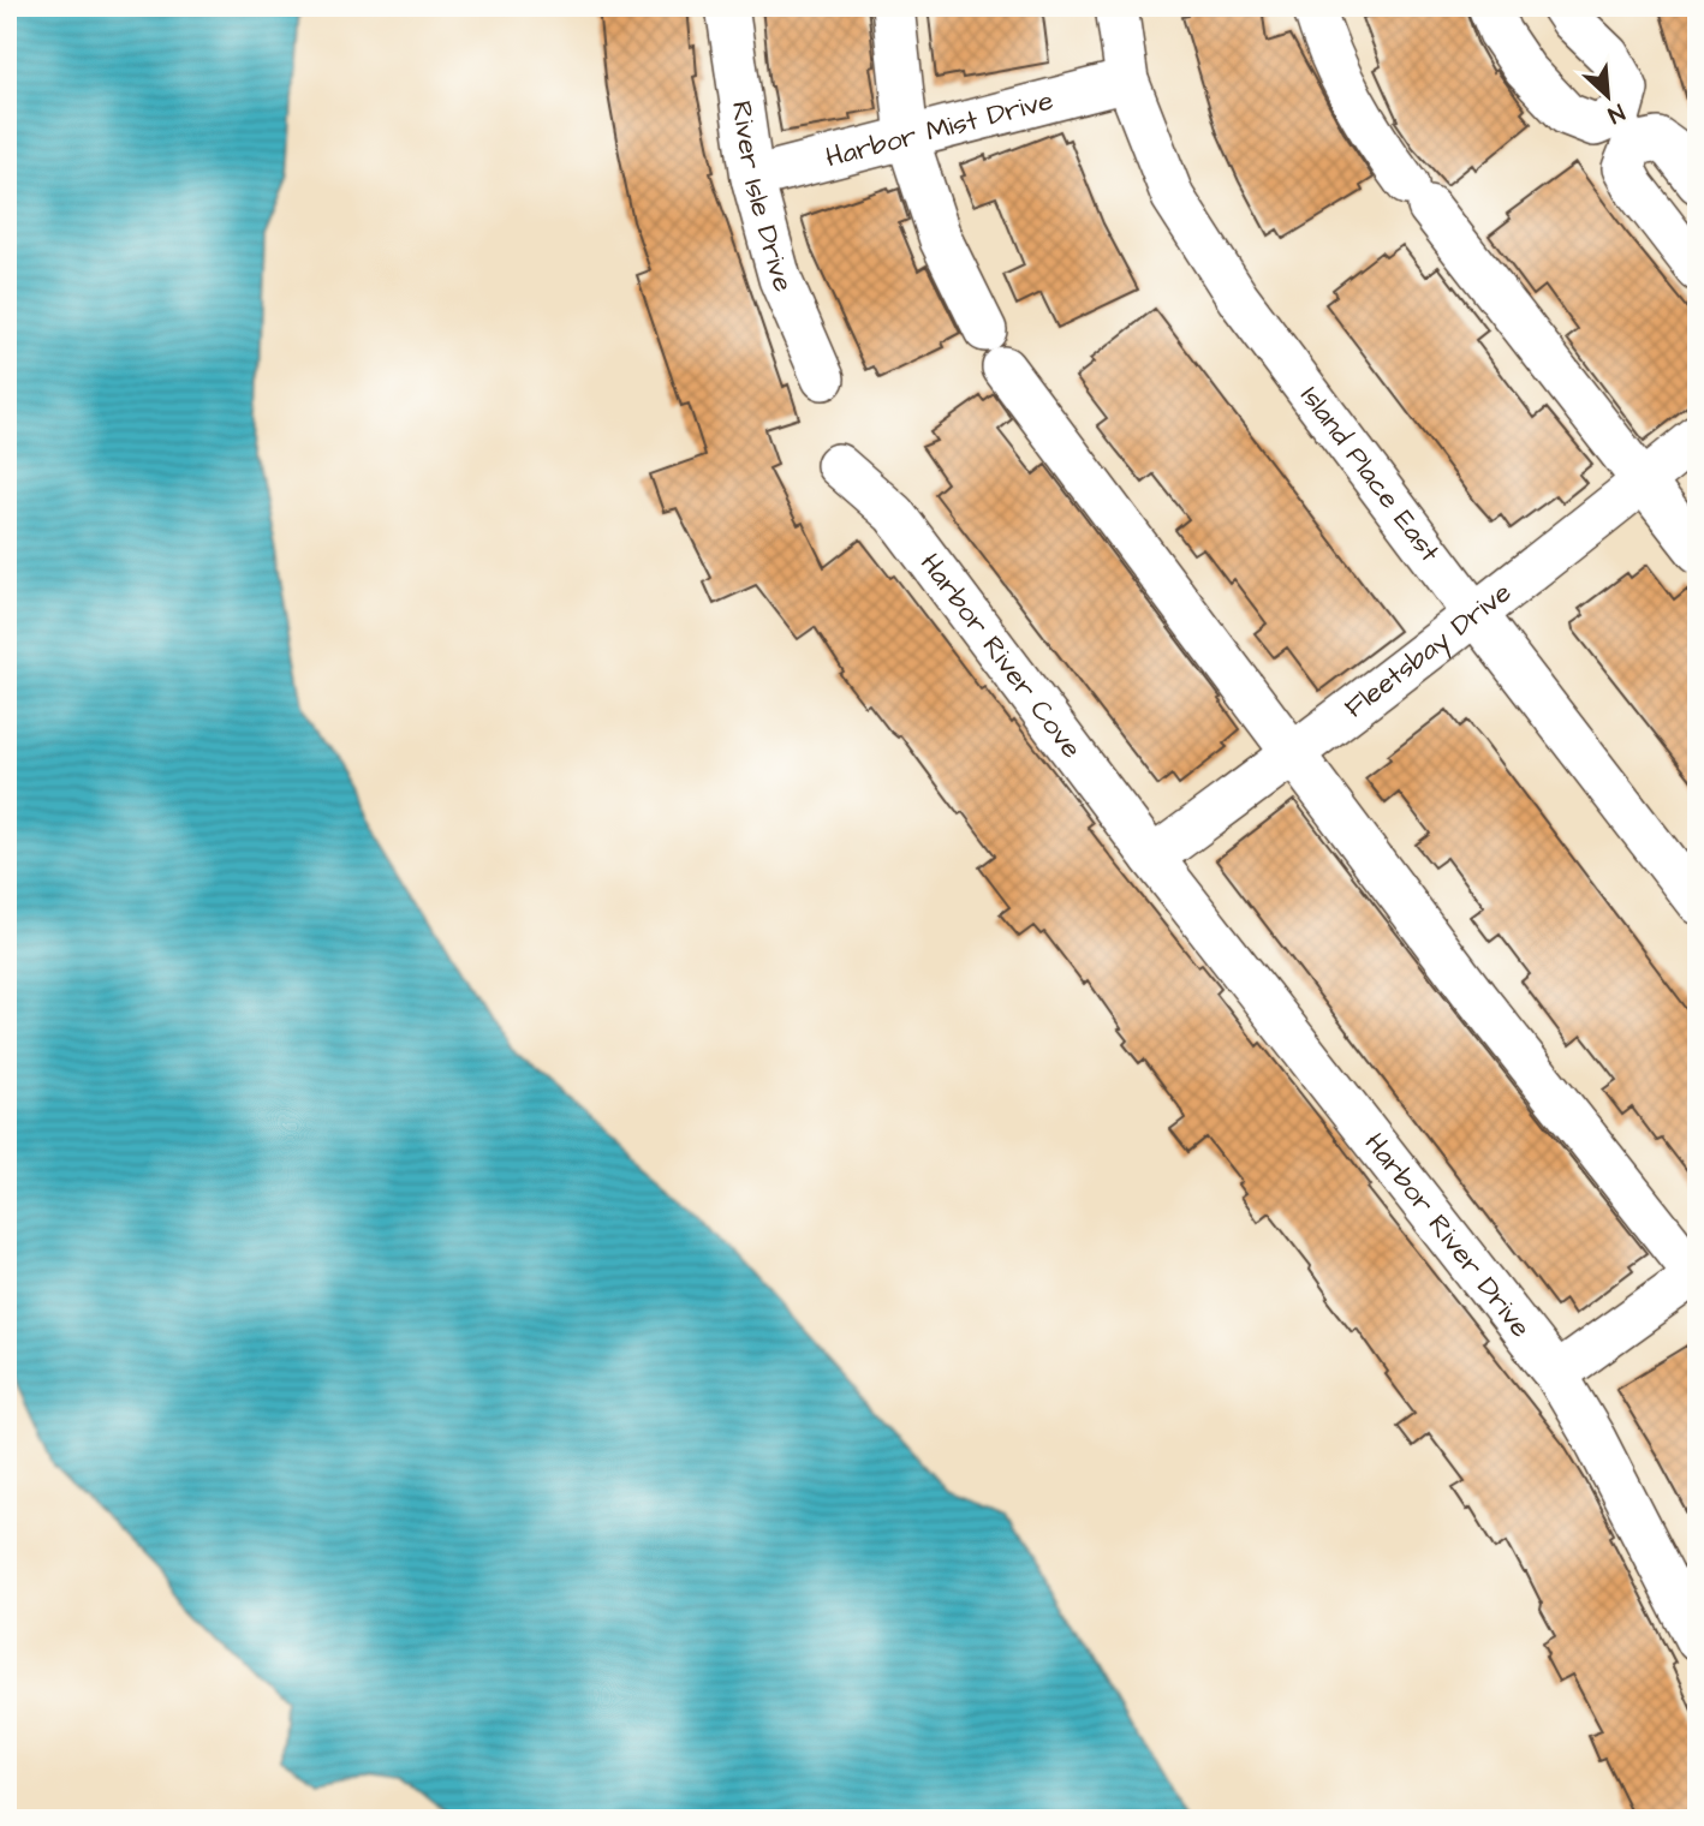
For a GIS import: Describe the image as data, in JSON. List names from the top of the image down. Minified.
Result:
{"streets":{"street":["Harbor Mist Drive","River Isle Drive","Island Place East","Fleetsbay Drive","Harbor River Cove","Harbor River Drive"]},"crossings":[["Harbor Mist Drive","River Isle Drive"],["Harbor Mist Drive","Island Place East"],["Island Place East","Fleetsbay Drive"],["Fleetsbay Drive","Harbor River Cove"],["Fleetsbay Drive","Harbor River Drive"],["Harbor River Cove","Harbor River Drive"]],"north":"bottom right"}
